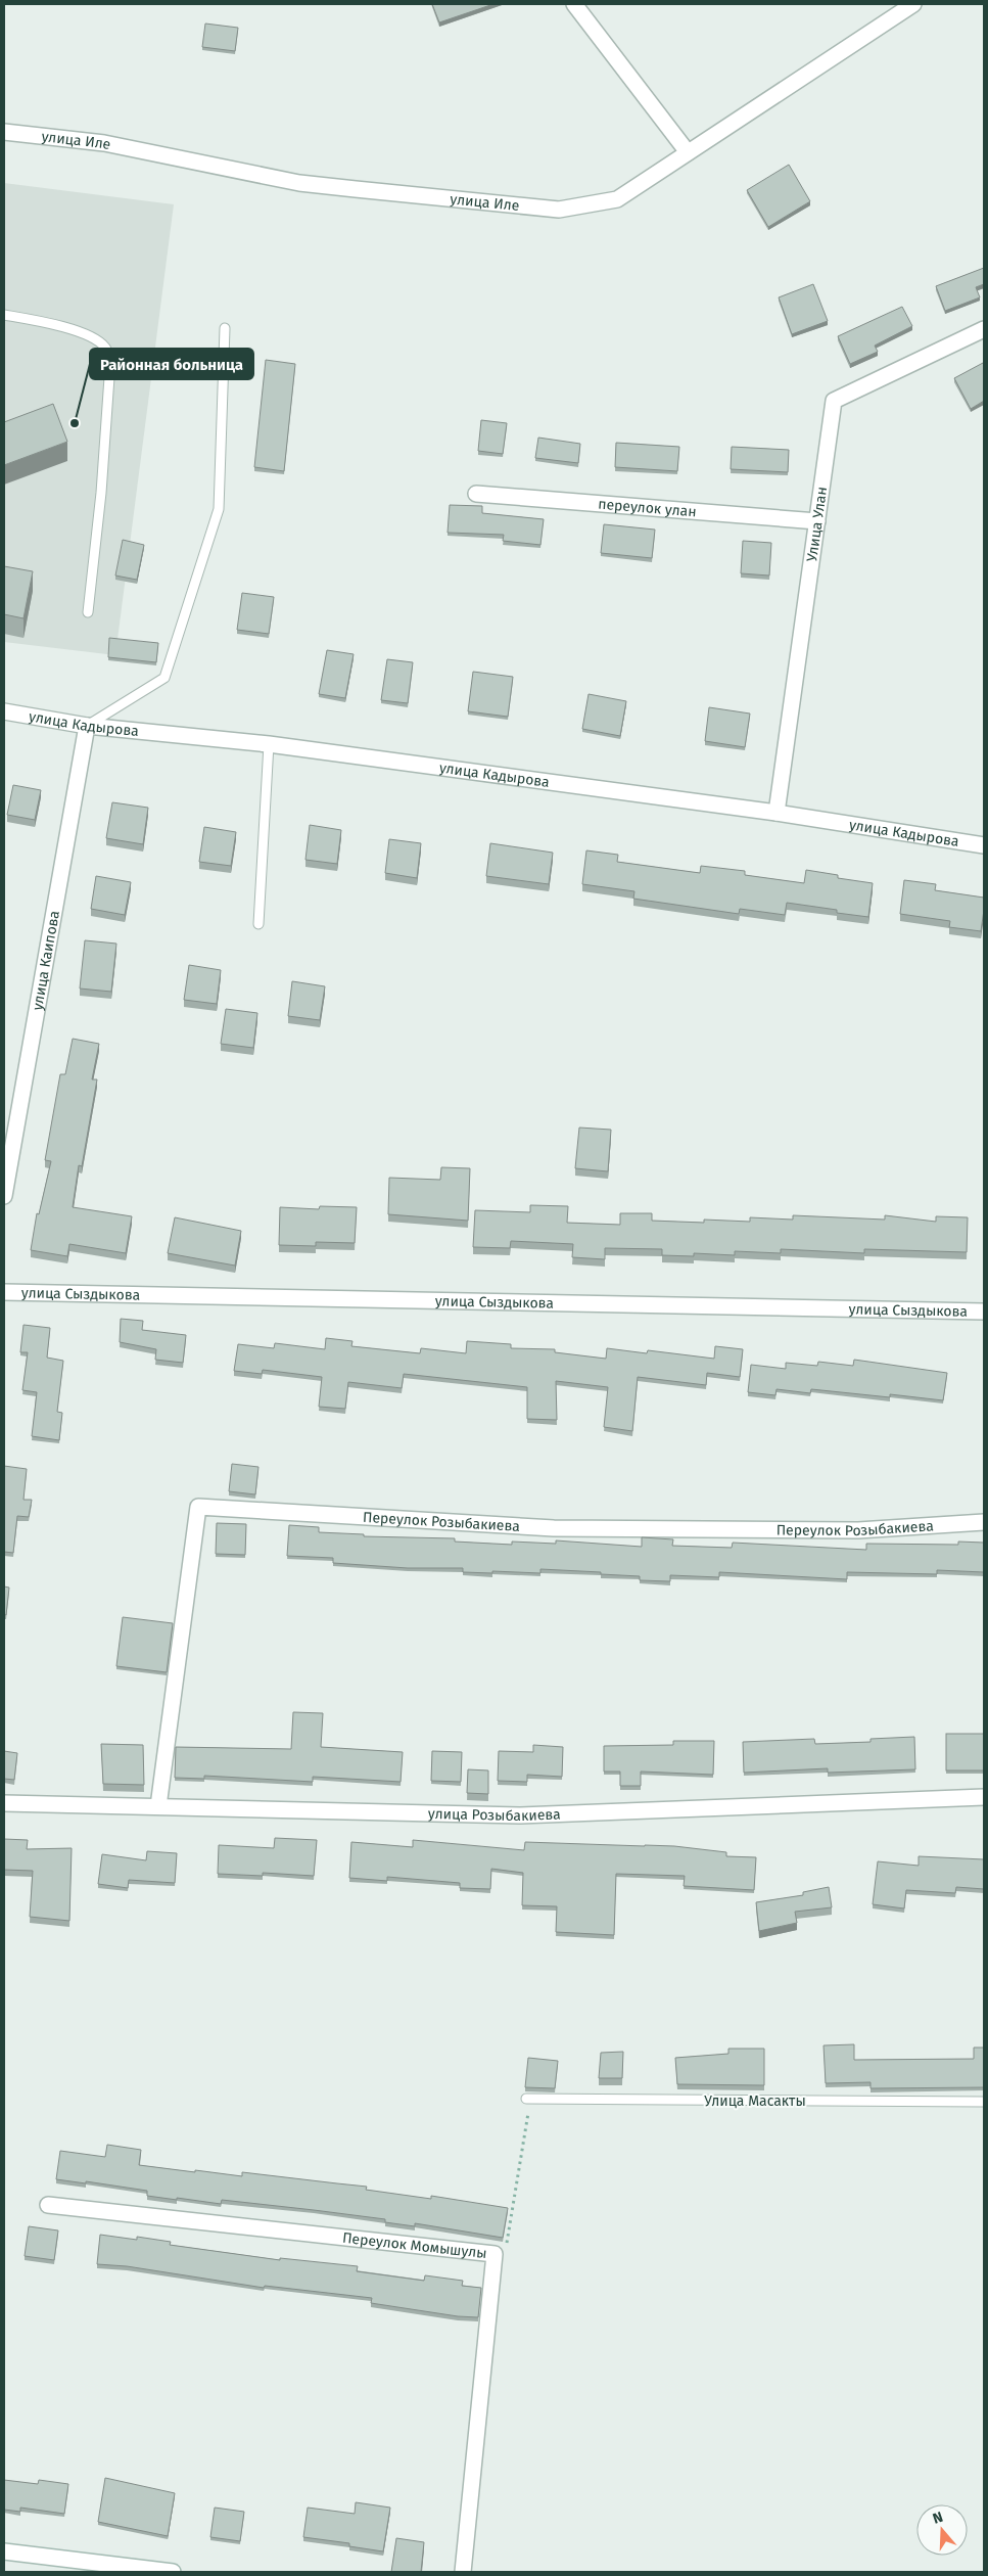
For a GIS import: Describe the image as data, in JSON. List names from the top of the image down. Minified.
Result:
{"streets":{"street":["улица Иле","переулок улан","Улица Улан","улица Кадырова","улица Каипова","улица Сыздыкова","Переулок Розыбакиева","улица Розыбакиева","Переулок Момышулы"],"lane":["Улица Масакты"]},"crossings":[["переулок улан","Улица Улан"],["Улица Улан","улица Кадырова"],["улица Кадырова","улица Каипова"],["Переулок Розыбакиева","улица Розыбакиева"]],"places":["Районная больница"],"north":"top"}
